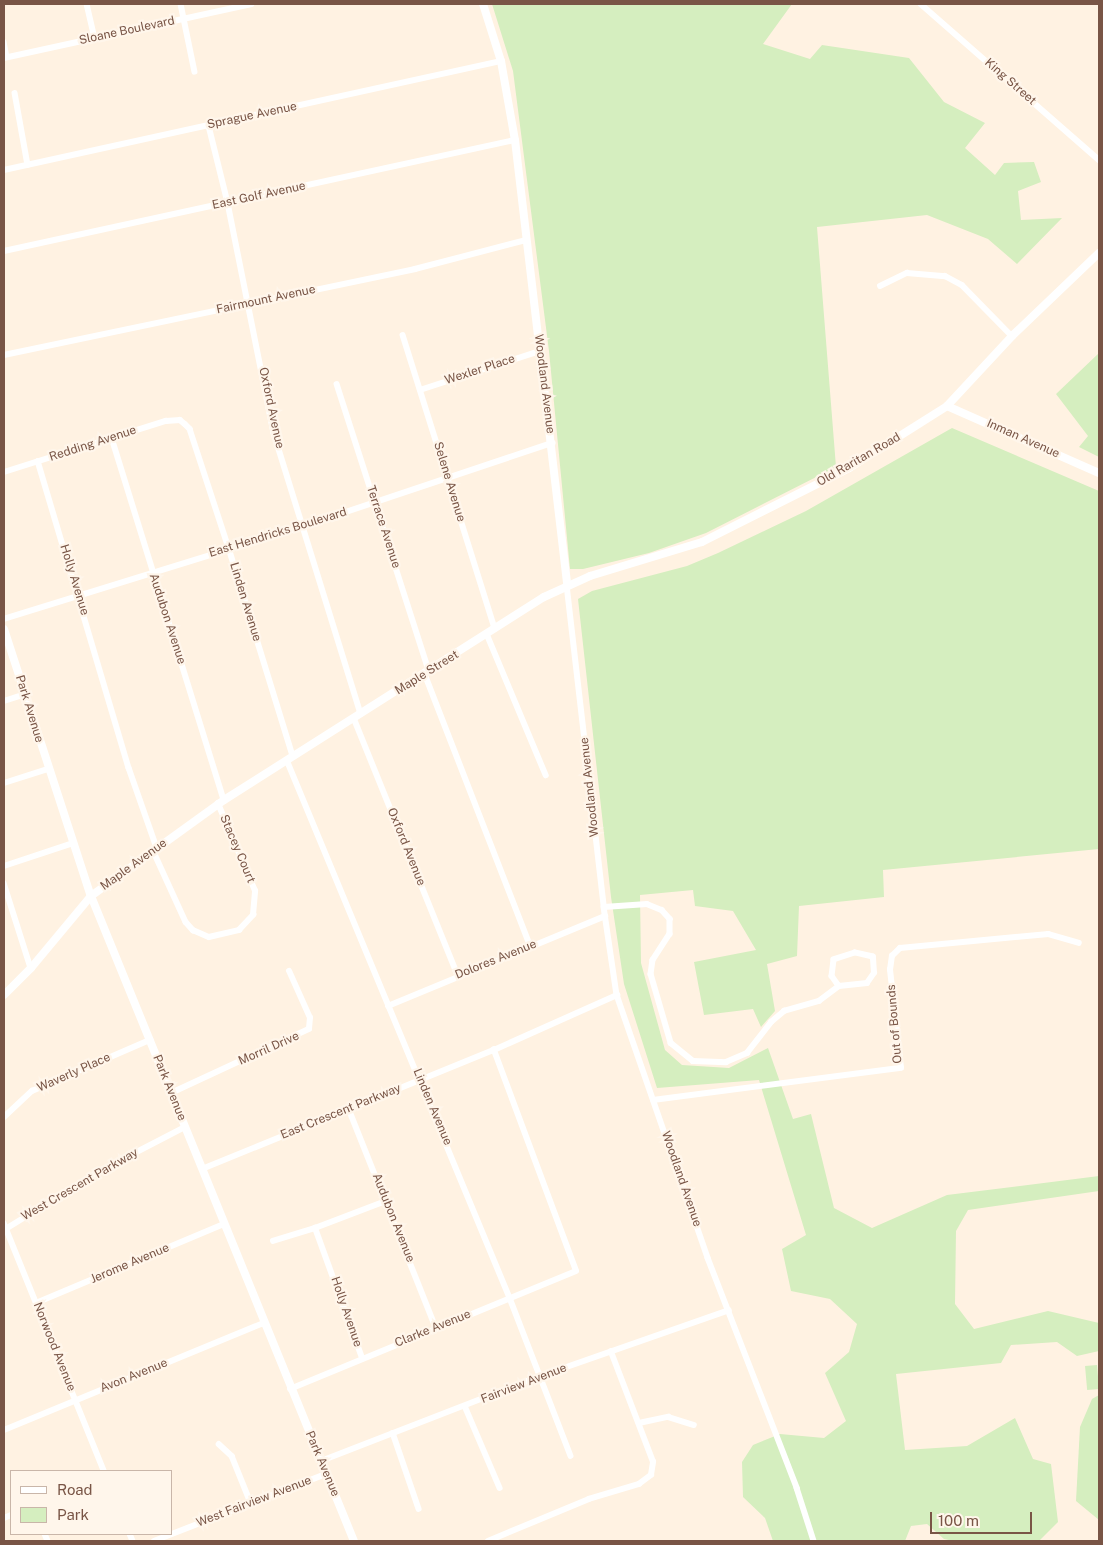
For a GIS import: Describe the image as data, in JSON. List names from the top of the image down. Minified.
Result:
{"streets":{"main road":["Woodland Avenue","Inman Avenue","Old Raritan Road","Maple Street","Park Avenue","Maple Avenue"],"street":["Sloane Boulevard","King Street","Sprague Avenue","East Golf Avenue","Fairmount Avenue","Wexler Place","Oxford Avenue","Redding Avenue","Selene Avenue","Terrace Avenue","East Hendricks Boulevard","Holly Avenue","Linden Avenue","Audubon Avenue","Stacey Court","Dolores Avenue","Out of Bounds","Morril Drive","Waverly Place","East Crescent Parkway","West Crescent Parkway","Jerome Avenue","Clarke Avenue","Norwood Avenue","Avon Avenue","Fairview Avenue","West Fairview Avenue"]},"crossings":[["Sprague Avenue","Woodland Avenue"],["Sprague Avenue","Oxford Avenue"],["East Golf Avenue","Woodland Avenue"],["East Golf Avenue","Oxford Avenue"],["Fairmount Avenue","Woodland Avenue"],["Fairmount Avenue","Oxford Avenue"],["Wexler Place","Woodland Avenue"],["Wexler Place","Selene Avenue"],["Woodland Avenue","Old Raritan Road"],["Woodland Avenue","East Hendricks Boulevard"],["Woodland Avenue","Maple Street"],["Woodland Avenue","Dolores Avenue"],["Woodland Avenue","Out of Bounds"],["Woodland Avenue","East Crescent Parkway"],["Woodland Avenue","Fairview Avenue"],["Oxford Avenue","East Hendricks Boulevard"],["Oxford Avenue","Maple Street"],["Oxford Avenue","Dolores Avenue"],["Inman Avenue","Old Raritan Road"],["Redding Avenue","Holly Avenue"],["Redding Avenue","Linden Avenue"],["Redding Avenue","Audubon Avenue"],["Old Raritan Road","Maple Street"],["Selene Avenue","East Hendricks Boulevard"],["Selene Avenue","Maple Street"],["Terrace Avenue","East Hendricks Boulevard"],["Terrace Avenue","Maple Street"],["Terrace Avenue","Dolores Avenue"],["East Hendricks Boulevard","Holly Avenue"],["East Hendricks Boulevard","Linden Avenue"],["East Hendricks Boulevard","Audubon Avenue"],["Holly Avenue","Stacey Court"],["Holly Avenue","Maple Avenue"],["Holly Avenue","Clarke Avenue"],["Linden Avenue","Maple Street"],["Linden Avenue","Maple Avenue"],["Linden Avenue","Dolores Avenue"],["Linden Avenue","East Crescent Parkway"],["Linden Avenue","Clarke Avenue"],["Linden Avenue","Fairview Avenue"],["Audubon Avenue","Stacey Court"],["Audubon Avenue","Maple Avenue"],["Audubon Avenue","East Crescent Parkway"],["Audubon Avenue","Clarke Avenue"],["Maple Street","Maple Avenue"],["Park Avenue","Maple Avenue"],["Park Avenue","Morril Drive"],["Park Avenue","Waverly Place"],["Park Avenue","East Crescent Parkway"],["Park Avenue","West Crescent Parkway"],["Park Avenue","Jerome Avenue"],["Park Avenue","Clarke Avenue"],["Park Avenue","Avon Avenue"],["Park Avenue","Fairview Avenue"],["Park Avenue","West Fairview Avenue"],["Stacey Court","Maple Avenue"],["East Crescent Parkway","Clarke Avenue"],["West Crescent Parkway","Norwood Avenue"],["Jerome Avenue","Norwood Avenue"],["Norwood Avenue","Avon Avenue"]],"legend":["Road","Park"],"scale_bar":"100 m"}
